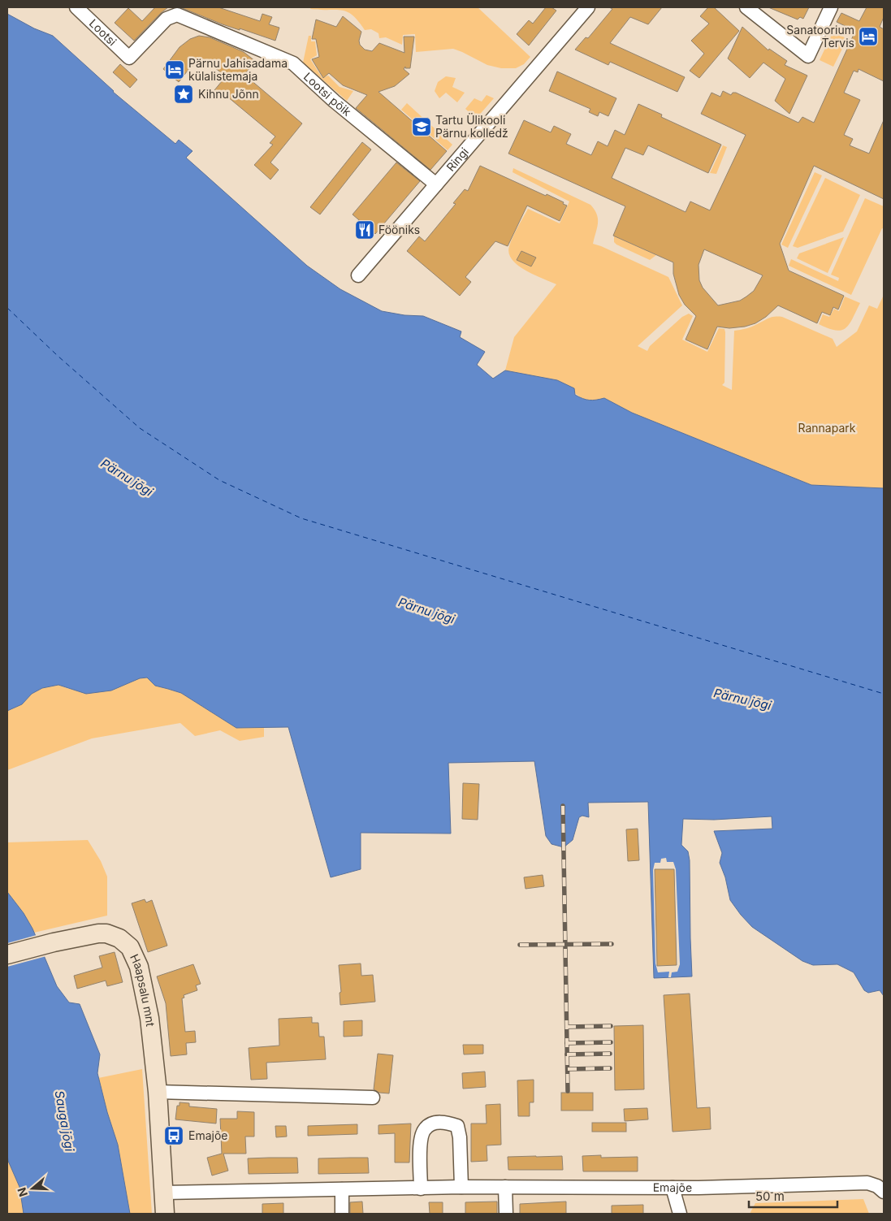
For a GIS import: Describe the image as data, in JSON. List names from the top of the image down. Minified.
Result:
{"streets":{"main road":["Haapsalu mnt"],"street":["Lootsi","Lootsi põik","Ringi","Emajõe"]},"crossings":[["Lootsi","Lootsi põik"],["Lootsi põik","Ringi"],["Haapsalu mnt","Emajõe"]],"water":["Pärnu jõgi","Sauga jõgi"],"parks":["Rannapark"],"places":{"hotel":["Sanatoorium Tervis","Pärnu Jahisadama külalistemaja"],"place":["Kihnu Jõnn"],"school or university":["Tartu Ülikooli Pärnu kolledž"],"restaurant":["Fööniks"],"bus stop":["Emajõe"]},"scale_bar":"50 m","north":"left"}
